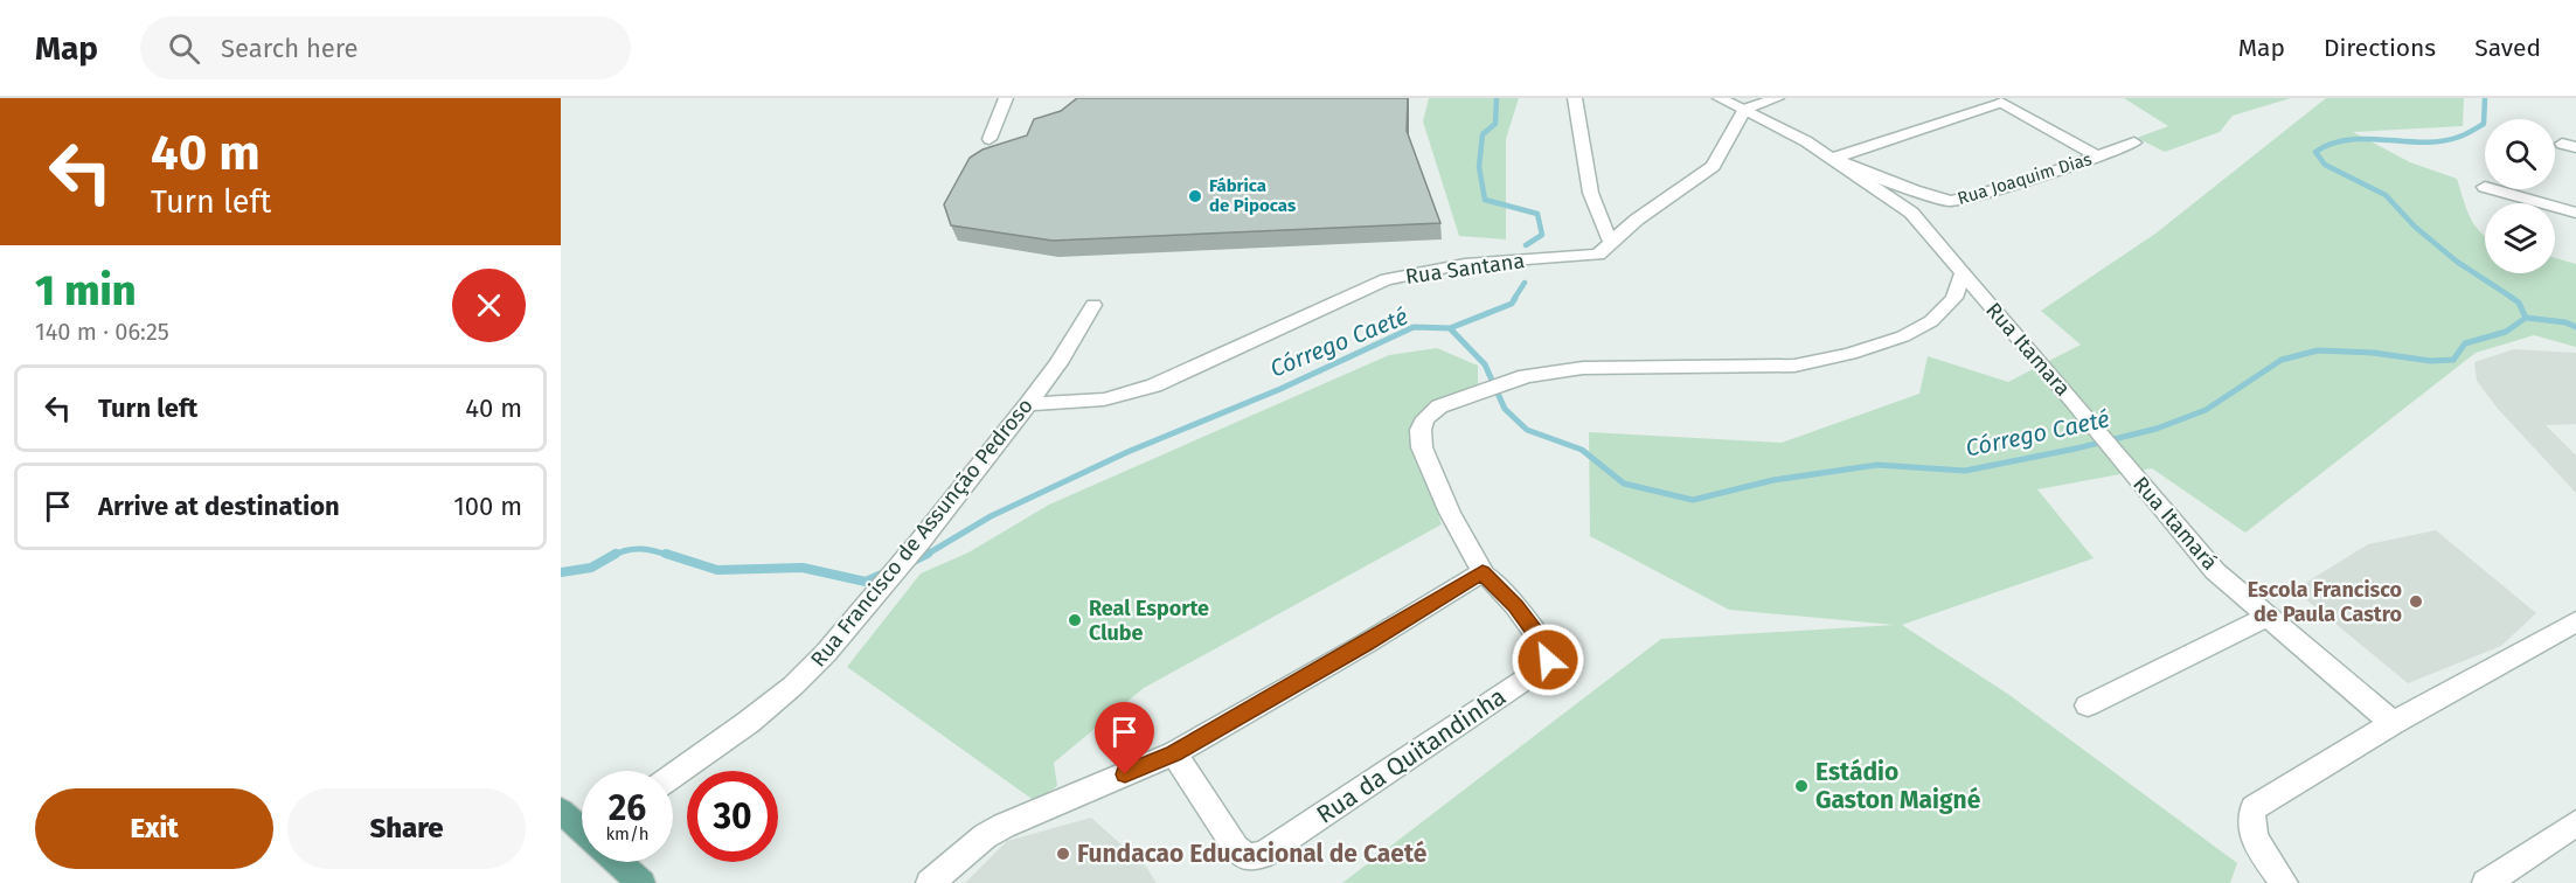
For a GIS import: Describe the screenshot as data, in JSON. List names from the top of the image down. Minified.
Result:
{"streets":{"street":["Rua Joaquim Dias","Rua Santana","Rua Itamara","Rua Itamará","Rua Francisco de Assunção Pedroso","Rua da Quitandinha"]},"crossings":[["Rua Santana","Rua Francisco de Assunção Pedroso"],["Rua Itamara","Rua Itamará"]],"water":["Córrego Caeté"],"places":["Fábrica de Pipocas","Escola Francisco de Paula Castro","Real Esporte Clube","Estádio Gaston Maigné","Fundacao Educacional de Caeté"],"page":{"header":"Map","search":"Search here","nav":["Map","Directions","Saved"],"turn":["40 m","Turn left"],"heading":["1 min","140 m · 06:25"],"list":[{"name":"Turn left","value":"40 m"},{"name":"Arrive at destination","value":"100 m"}],"speed":"26 km/h","limit":"30","buttons":["Exit","Share"]}}
